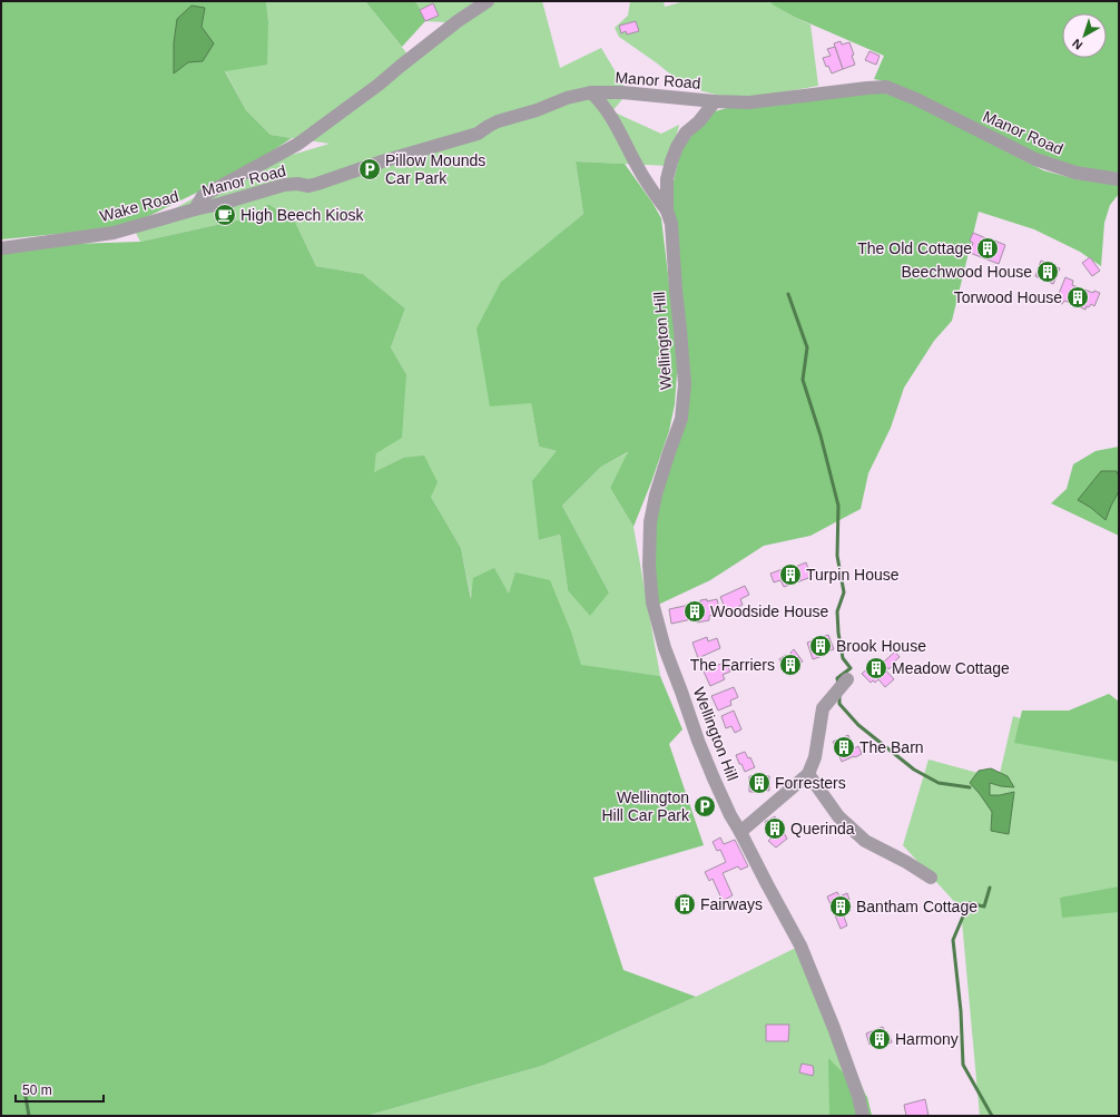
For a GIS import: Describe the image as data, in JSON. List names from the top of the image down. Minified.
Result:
{"streets":{"street":["Manor Road","Wake Road","Wellington Hill"]},"crossings":[["Manor Road","Wake Road"],["Manor Road","Wellington Hill"]],"places":{"parking":["Pillow Mounds Car Park","Wellington Hill Car Park"],"cafe":["High Beech Kiosk"],"building":["The Old Cottage","Beechwood House","Torwood House","Turpin House","Woodside House","Brook House","The Farriers","Meadow Cottage","The Barn","Forresters","Querinda","Fairways","Bantham Cottage","Harmony"]},"scale_bar":"50 m","north":"bottom left"}
